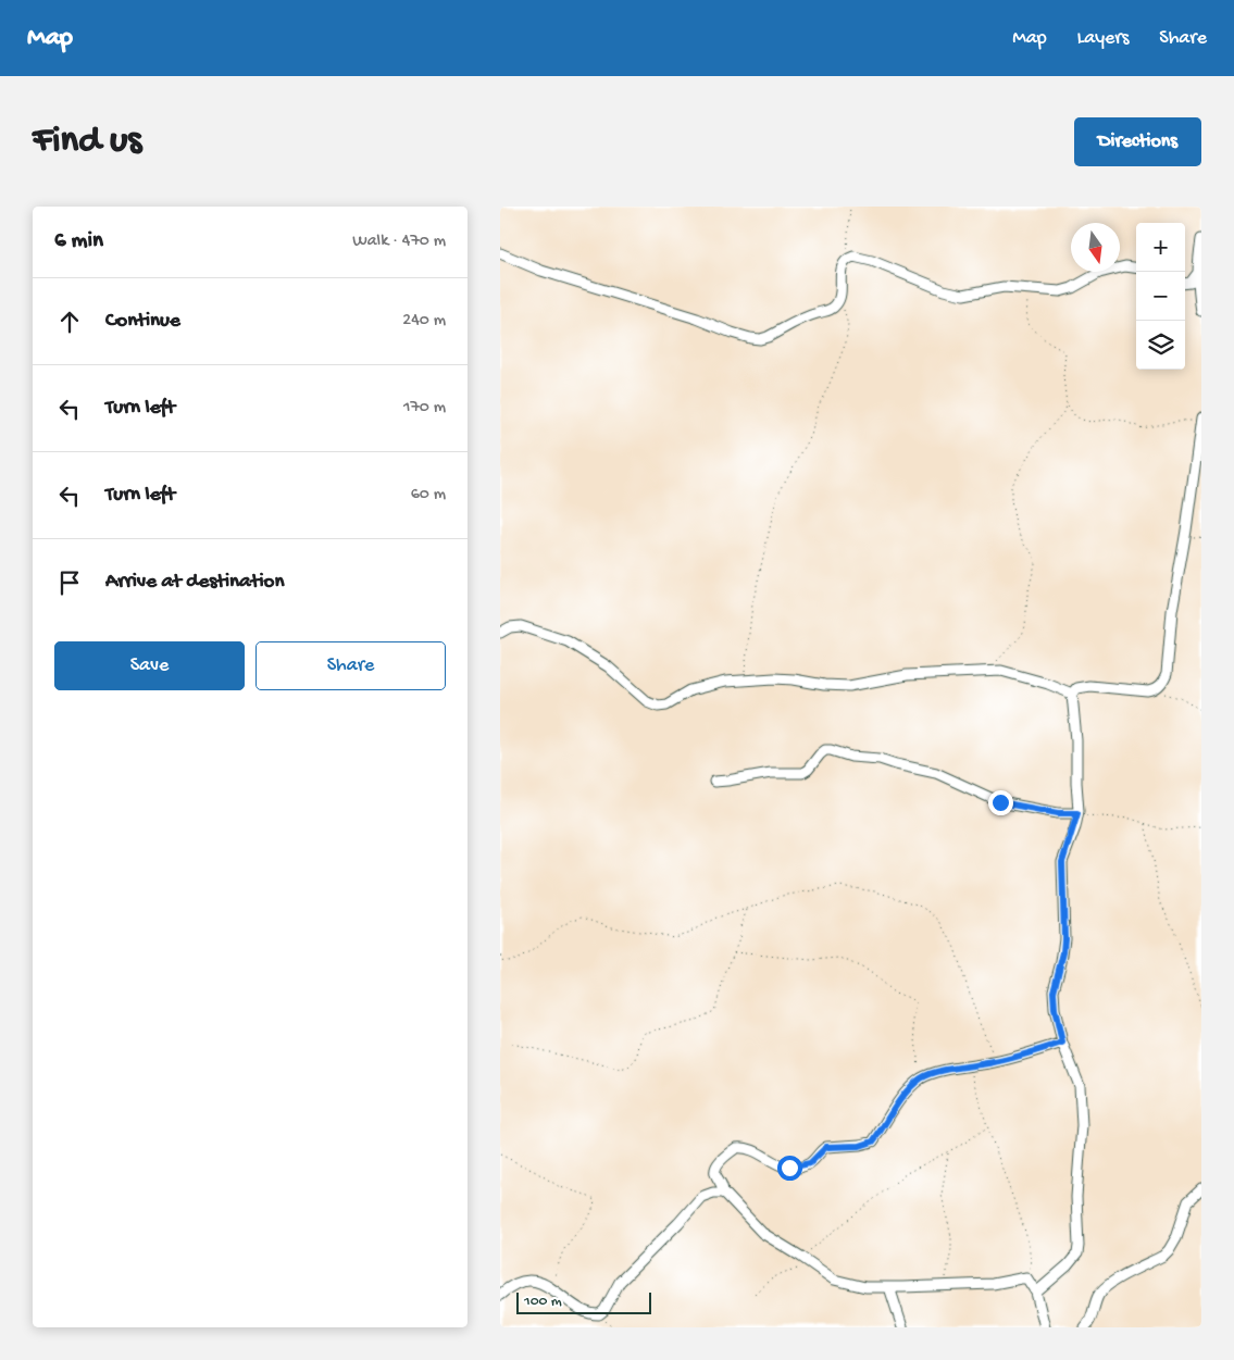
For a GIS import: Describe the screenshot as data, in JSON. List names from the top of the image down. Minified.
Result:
{"scale_bar":"100 m","north":"bottom","page":{"header":"Map","nav":["Map","Layers","Share"],"buttons":["Directions",["Save","Share"]],"title":"Find us","heading":["6 min","Walk · 470 m"],"map_buttons":["+","−"],"list":[["Continue","240 m"],["Turn left","170 m"],["Turn left","60 m"],"Arrive at destination"],"scale":"100 m"}}
